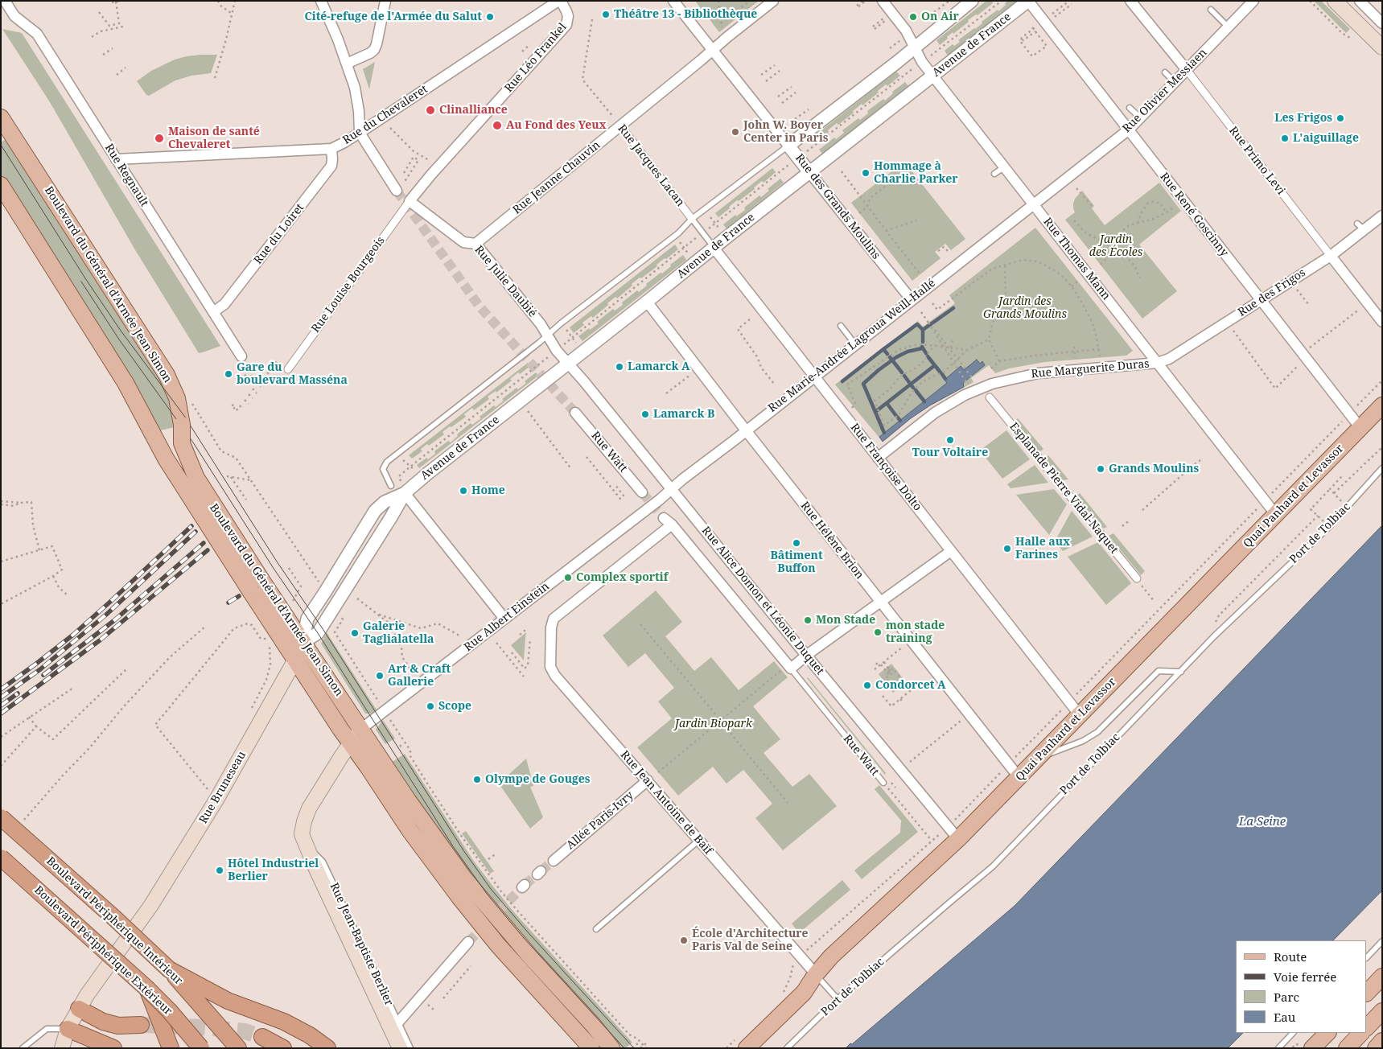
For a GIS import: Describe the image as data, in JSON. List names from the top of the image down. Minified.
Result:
{"streets":{"highway":["Boulevard Périphérique Intérieur","Boulevard Périphérique Extérieur"],"main road":["Boulevard du Général d'Armée Jean Simon","Quai Panhard et Levassor","Rue Bruneseau","Rue Jean-Baptiste Berlier"],"street":["Avenue de France","Rue Léo Frankel","Rue Olivier Messiaen","Rue du Chevaleret","Rue Primo Levi","Rue Jacques Lacan","Rue Regnault","Rue Jeanne Chauvin","Rue des Grands Moulins","Rue René Goscinny","Rue du Loiret","Rue Thomas Mann","Rue Julie Daubié","Rue Louise Bourgeois","Rue des Frigos","Rue Marie-Andrée Lagroua Weill-Hallé","Rue Marguerite Duras","Rue Watt","Rue Françoise Dolto","Esplanade Pierre Vidal-Naquet","Rue Hélène Brion","Rue Alice Domon et Léonie Duquet","Rue Albert Einstein","Rue Jean Antoine de Baïf","Allée Paris-Ivry"],"lane":["Port de Tolbiac"]},"crossings":[["Avenue de France","Rue des Grands Moulins"],["Avenue de France","Rue René Goscinny"],["Avenue de France","Rue Thomas Mann"],["Avenue de France","Rue Julie Daubié"],["Avenue de France","Boulevard du Général d'Armée Jean Simon"],["Avenue de France","Rue Françoise Dolto"],["Avenue de France","Rue Hélène Brion"],["Avenue de France","Rue Alice Domon et Léonie Duquet"],["Avenue de France","Rue Bruneseau"],["Rue Léo Frankel","Rue du Chevaleret"],["Rue Léo Frankel","Rue Julie Daubié"],["Rue Léo Frankel","Rue Louise Bourgeois"],["Rue Olivier Messiaen","Rue Primo Levi"],["Rue Olivier Messiaen","Rue René Goscinny"],["Rue Olivier Messiaen","Rue Thomas Mann"],["Rue Olivier Messiaen","Rue Marie-Andrée Lagroua Weill-Hallé"],["Rue du Chevaleret","Rue Regnault"],["Rue du Chevaleret","Rue du Loiret"],["Rue Primo Levi","Rue des Frigos"],["Rue Jacques Lacan","Rue Jeanne Chauvin"],["Rue Jacques Lacan","Rue Françoise Dolto"],["Rue Regnault","Rue du Loiret"],["Rue Jeanne Chauvin","Rue des Grands Moulins"],["Rue Jeanne Chauvin","Rue Julie Daubié"],["Rue des Grands Moulins","Rue Marie-Andrée Lagroua Weill-Hallé"],["Rue René Goscinny","Rue des Frigos"],["Rue René Goscinny","Quai Panhard et Levassor"],["Rue Thomas Mann","Rue des Frigos"],["Rue Thomas Mann","Rue Marie-Andrée Lagroua Weill-Hallé"],["Rue Thomas Mann","Rue Marguerite Duras"],["Rue Thomas Mann","Quai Panhard et Levassor"],["Rue Julie Daubié","Rue Louise Bourgeois"],["Rue Julie Daubié","Rue Alice Domon et Léonie Duquet"],["Boulevard du Général d'Armée Jean Simon","Rue Albert Einstein"],["Boulevard du Général d'Armée Jean Simon","Rue Bruneseau"],["Boulevard du Général d'Armée Jean Simon","Rue Jean-Baptiste Berlier"],["Rue des Frigos","Rue Marguerite Duras"],["Rue Marie-Andrée Lagroua Weill-Hallé","Rue Françoise Dolto"],["Rue Marie-Andrée Lagroua Weill-Hallé","Rue Hélène Brion"],["Rue Marie-Andrée Lagroua Weill-Hallé","Rue Alice Domon et Léonie Duquet"],["Rue Marie-Andrée Lagroua Weill-Hallé","Rue Albert Einstein"],["Rue Marguerite Duras","Rue Françoise Dolto"],["Rue Watt","Rue Jean Antoine de Baïf"],["Rue Françoise Dolto","Quai Panhard et Levassor"],["Quai Panhard et Levassor","Rue Hélène Brion"],["Quai Panhard et Levassor","Rue Alice Domon et Léonie Duquet"],["Quai Panhard et Levassor","Rue Jean Antoine de Baïf"],["Rue Alice Domon et Léonie Duquet","Rue Albert Einstein"],["Rue Albert Einstein","Rue Jean-Baptiste Berlier"],["Rue Jean Antoine de Baïf","Allée Paris-Ivry"]],"water":["La Seine"],"parks":["Jardin des Écoles","Jardin des Grands Moulins","Jardin Biopark"],"places":["Théâtre 13 - Bibliothèque","Cité-refuge de l'Armée du Salut","On Air","Clinalliance","Les Frigos","Au Fond des Yeux","John W. Boyer Center in Paris","Maison de santé Chevaleret","L'aiguillage","Hommage à Charlie Parker","Lamarck A","Gare du boulevard Masséna","Lamarck B","Tour Voltaire","Grands Moulins","Home","Bâtiment Buffon","Halle aux Farines","Complex sportif","Mon Stade","mon stade training","Galerie Taglialatella","Art & Craft Gallerie","Condorcet A","Scope","Olympe de Gouges","Hôtel Industriel Berlier","École d'Architecture Paris Val de Seine"],"legend":["Route","Voie ferrée","Parc","Eau"]}
